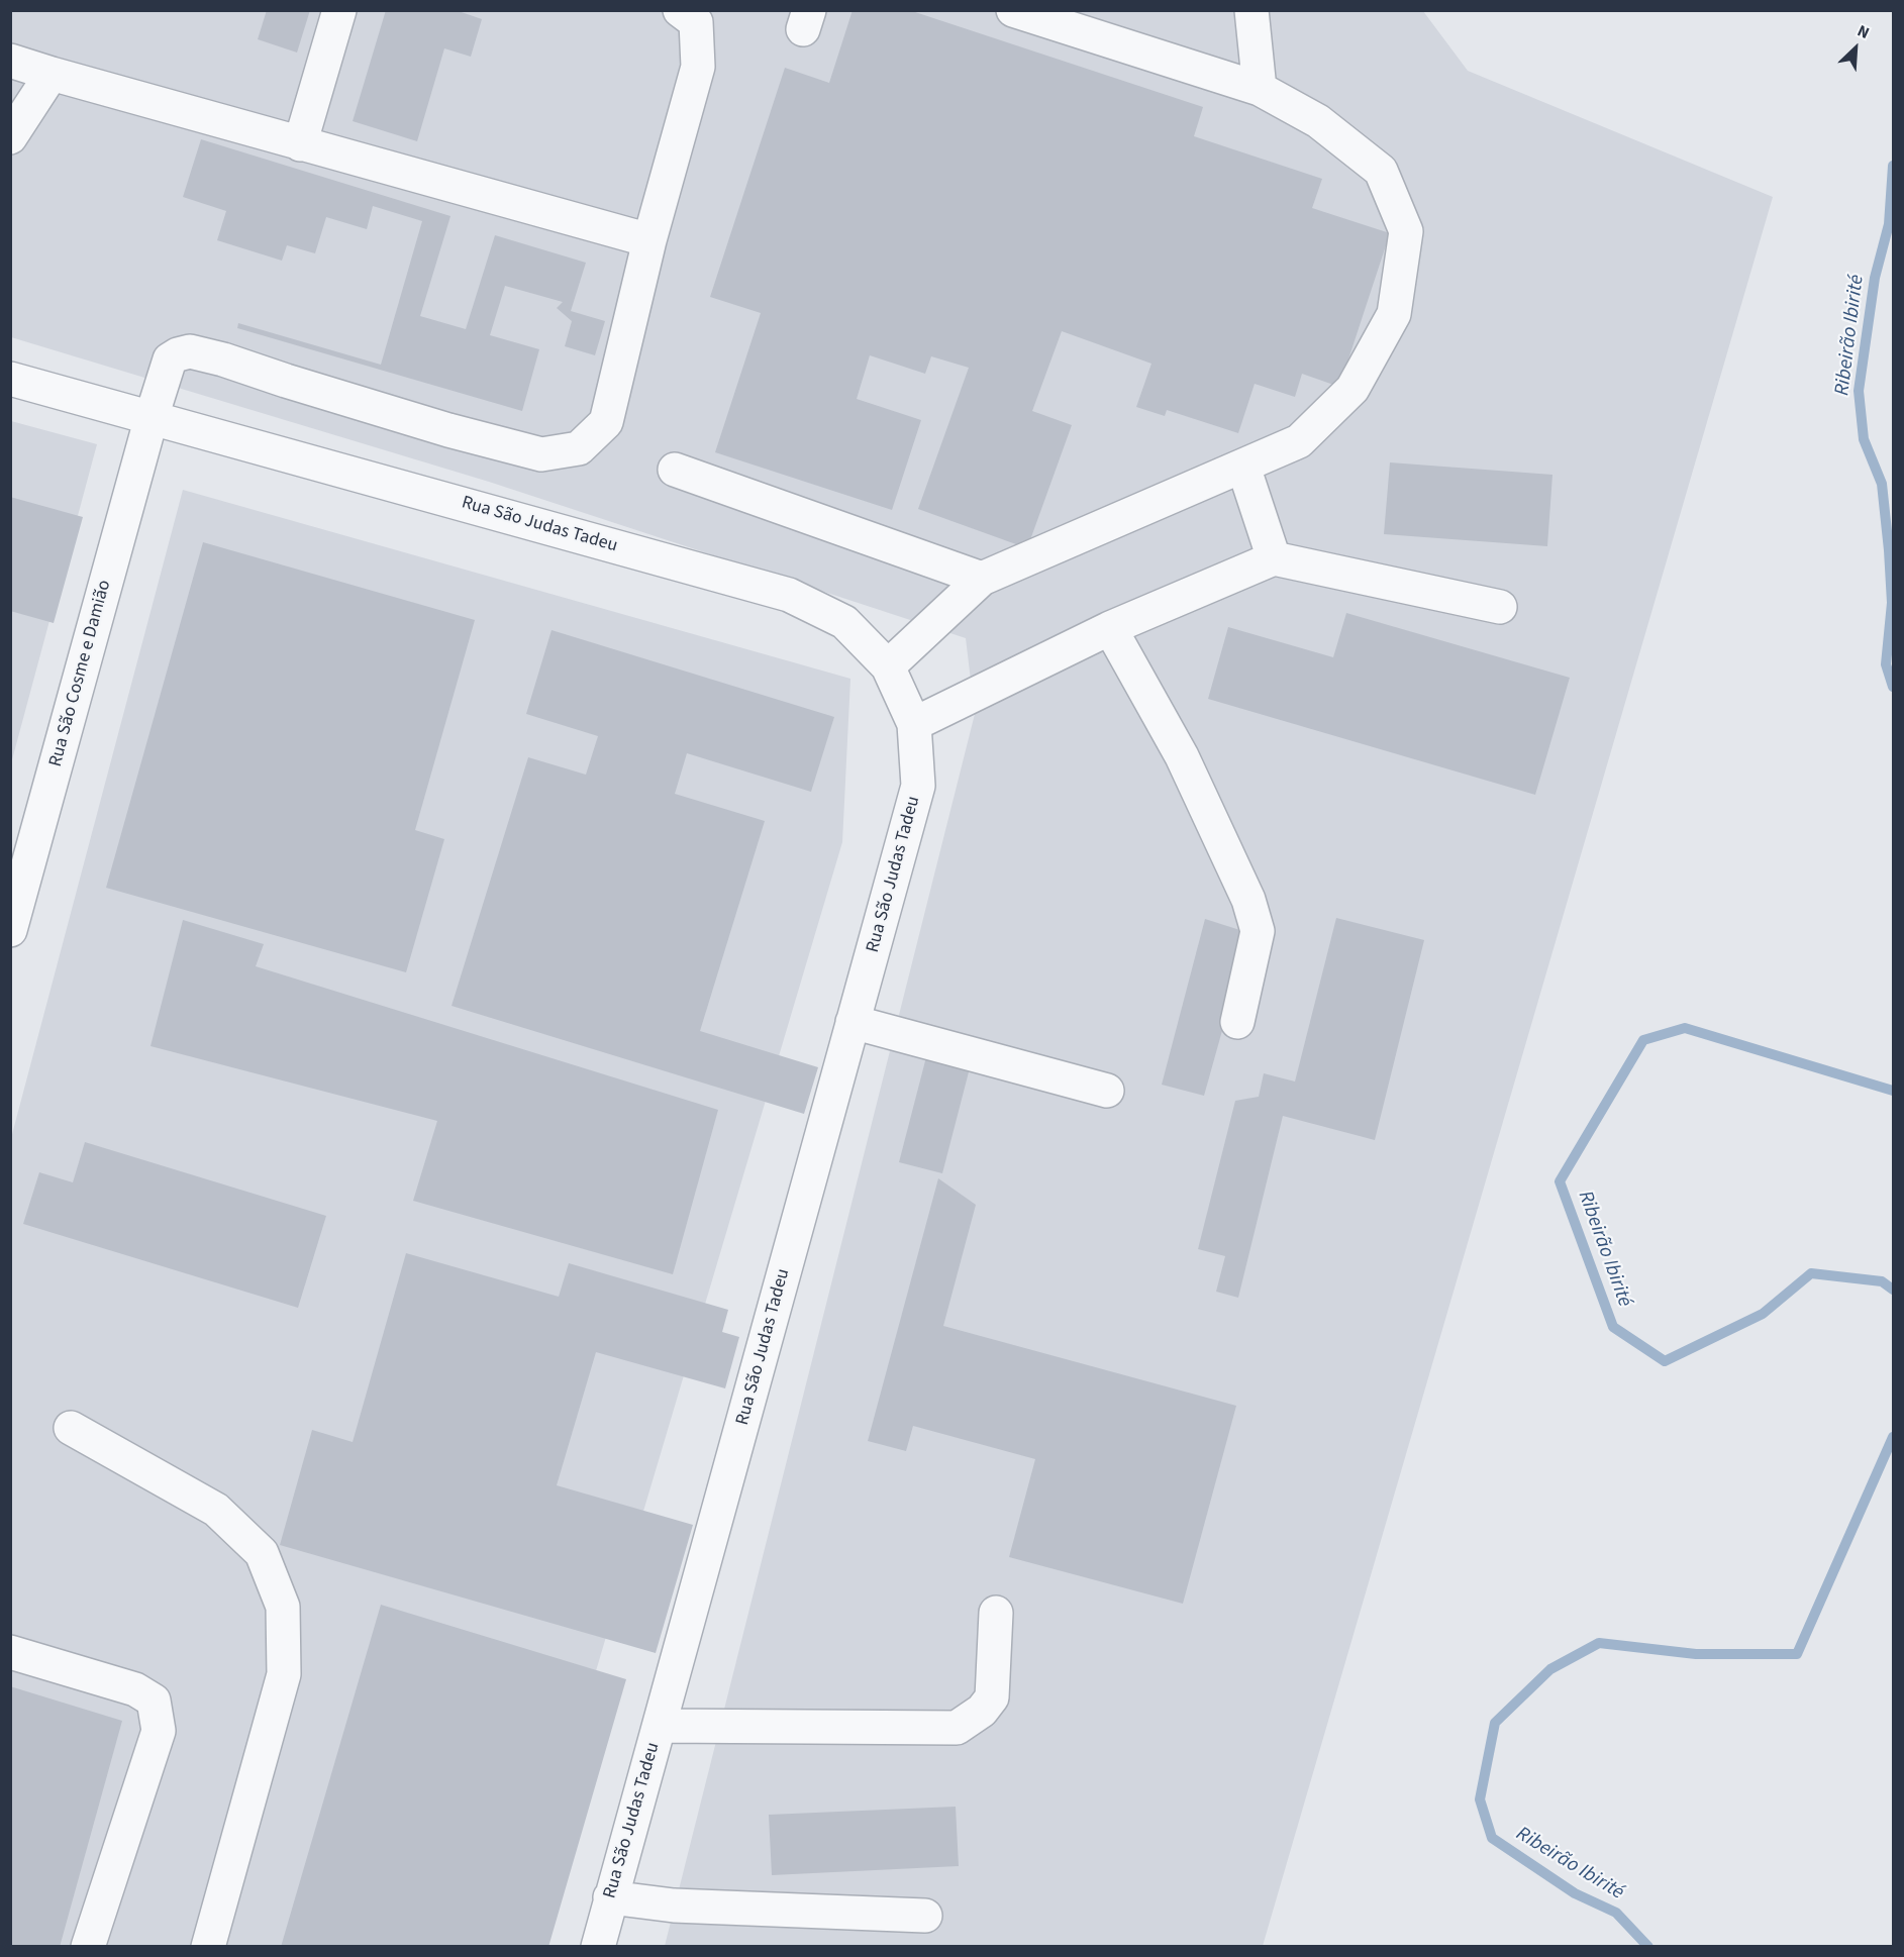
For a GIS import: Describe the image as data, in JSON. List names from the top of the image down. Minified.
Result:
{"streets":{"street":["Rua São Judas Tadeu","Rua São Cosme e Damião"]},"crossings":[["Rua São Judas Tadeu","Rua São Cosme e Damião"]],"water":["Ribeirão Ibirité"],"north":"top right"}
